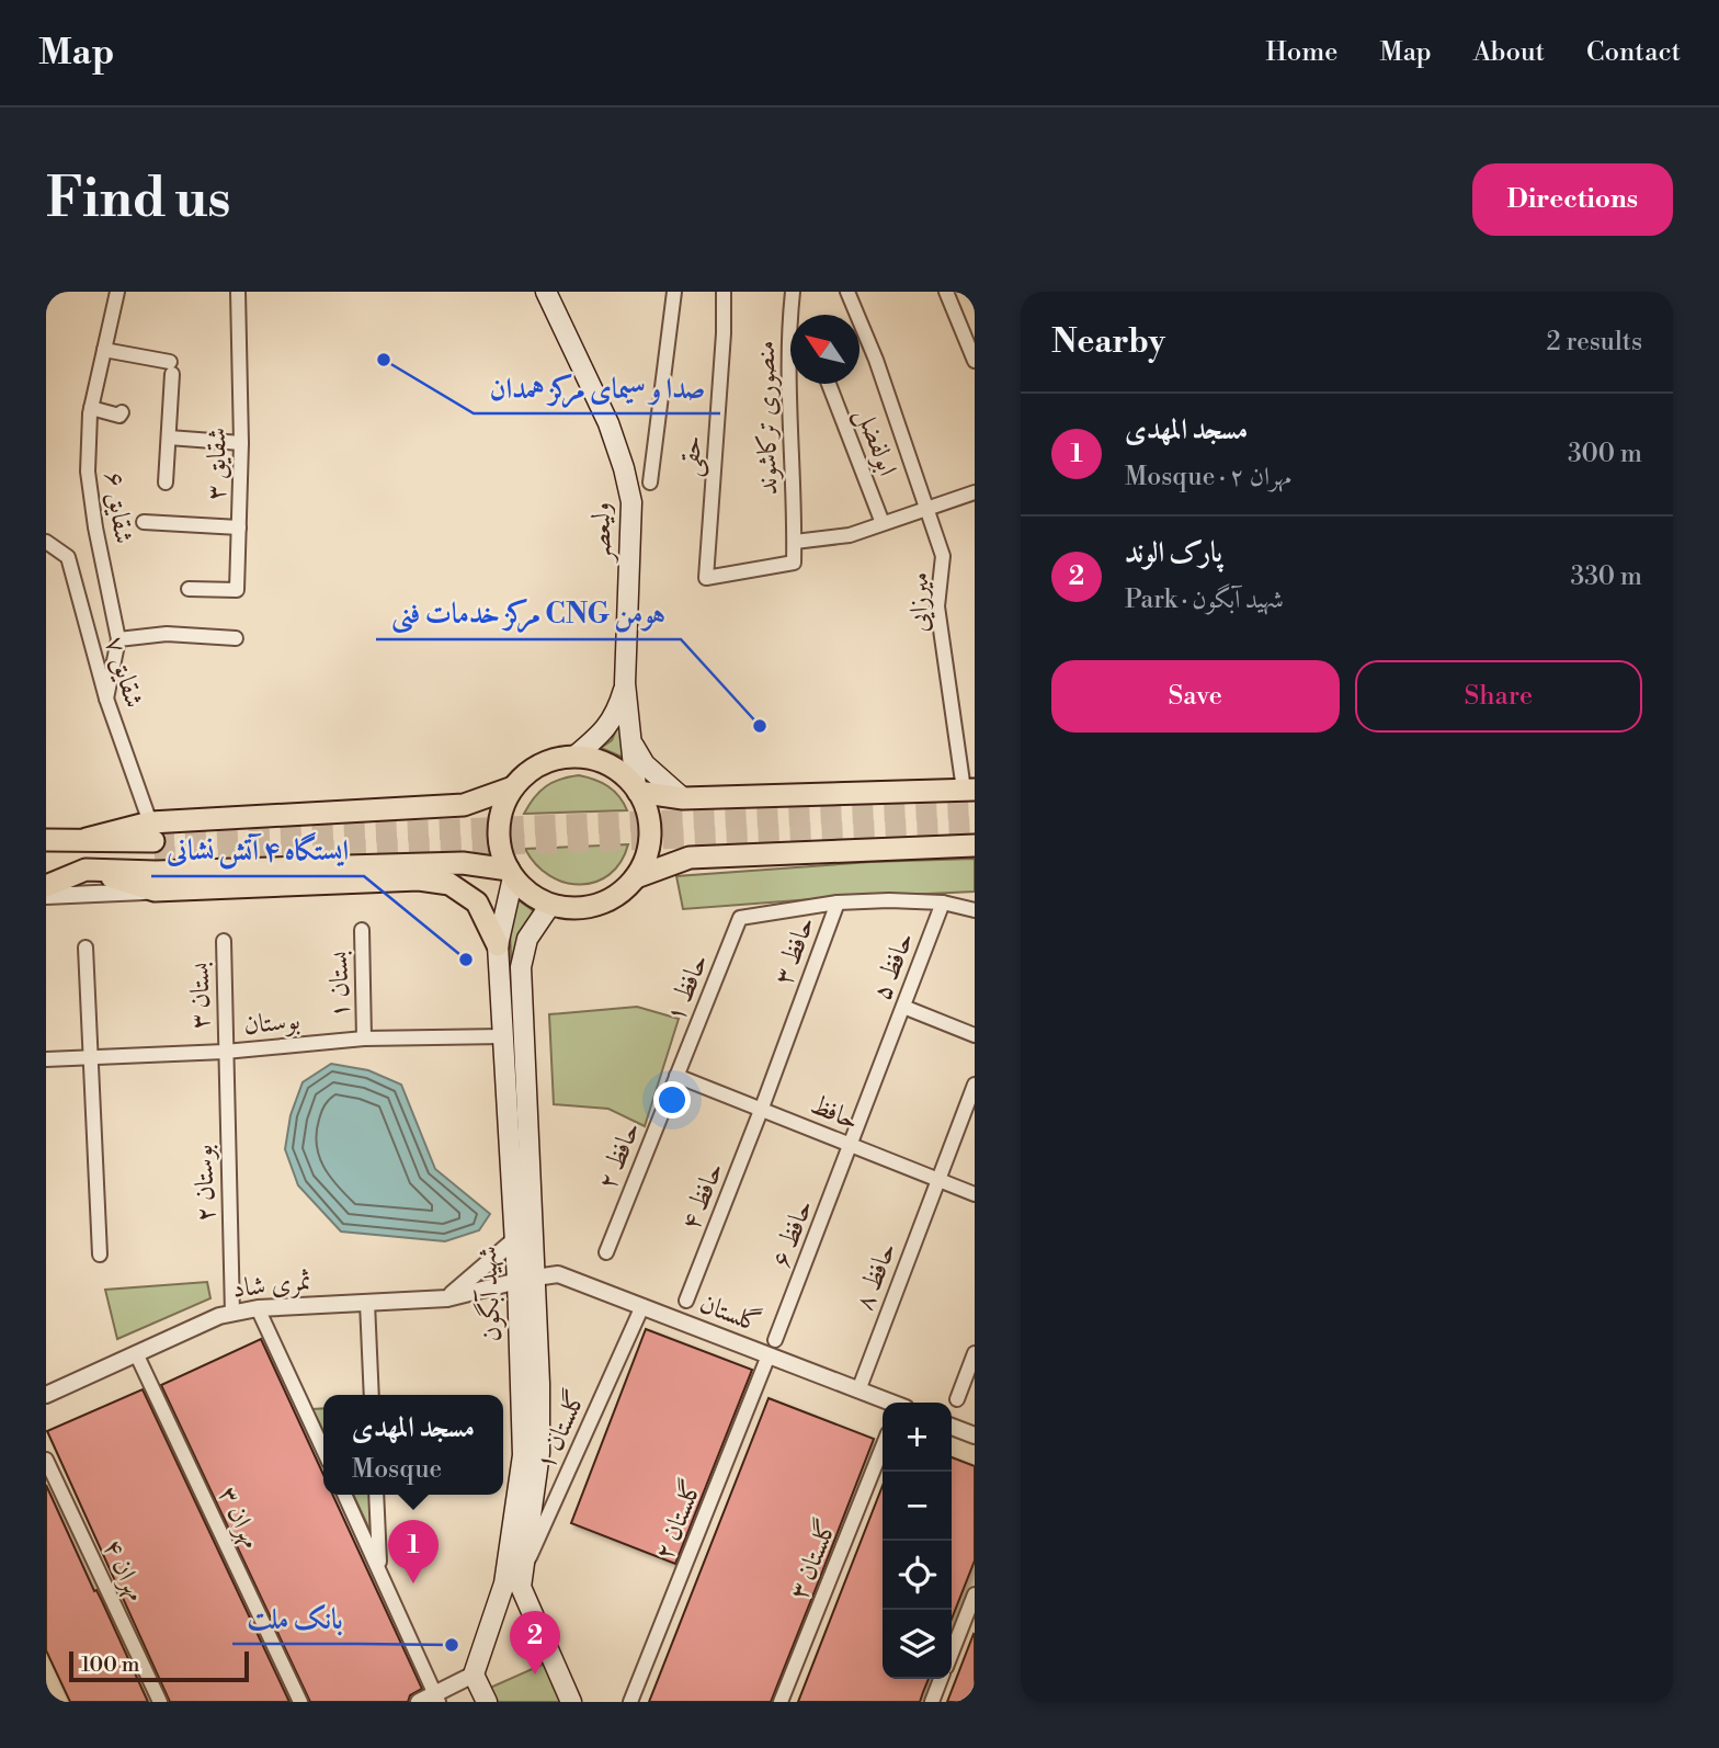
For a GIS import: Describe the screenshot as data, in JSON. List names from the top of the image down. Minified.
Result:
{"streets":{"main road":["ولیعصر","شهید آبگون"],"street":["منصوری ترکاشوند","ابولفضل","حقی","شقایق ۳","شقایق ۶","میرزایی","شقایق ۷","حافظ ۳","حافظ ۵","بستان ۱","حافظ ۱","بستان ۳","بوستان","حافظ","حافظ ۲","بوستان ۲","حافظ ۴","حافظ ۶","حافظ ۸","ثمری شاد","گلستان","گلستان ۱","مهران ۳","گلستان ۲","گلستان ۳","مهران ۴"]},"crossings":[["منصوری ترکاشوند","حقی"],["ولیعصر","شهید آبگون"],["حافظ ۳","حافظ ۵"],["حافظ ۳","حافظ ۱"],["حافظ ۳","حافظ"],["حافظ ۳","حافظ ۴"],["حافظ ۵","حافظ"],["حافظ ۵","حافظ ۶"],["بستان ۱","بوستان"],["حافظ ۱","حافظ"],["حافظ ۱","حافظ ۲"],["بستان ۳","بوستان"],["بستان ۳","بوستان ۲"],["بوستان","بوستان ۲"],["بوستان","شهید آبگون"],["حافظ","حافظ ۲"],["حافظ","حافظ ۴"],["حافظ","حافظ ۶"],["حافظ","حافظ ۸"],["بوستان ۲","ثمری شاد"],["حافظ ۸","گلستان"],["ثمری شاد","شهید آبگون"],["ثمری شاد","گلستان"],["ثمری شاد","مهران ۳"],["شهید آبگون","گلستان"],["شهید آبگون","گلستان ۱"],["گلستان","گلستان ۱"],["گلستان","گلستان ۲"]],"places":["صدا و سیمای مرکز همدان","مرکز خدمات فنی CNG هومن","ایستگاه ۴ آتش نشانی","بانک ملت"],"scale_bar":"100 m","north":"top left","page":{"header":"Map","nav":["Home","Map","About","Contact"],"buttons":["Directions",["Save","Share"]],"title":"Find us","heading":["Nearby","2 results"],"list":[{"mark":"1","name":"مسجد المهدی","note":"Mosque · مهران ۲","value":"300 m"},{"mark":"2","name":"پارک الوند","note":"Park · شهید آبگون","value":"330 m"}],"popup":["مسجد المهدی","Mosque"],"map_buttons":["+","−"],"pins":["1","2"],"scale":"100 m"}}
